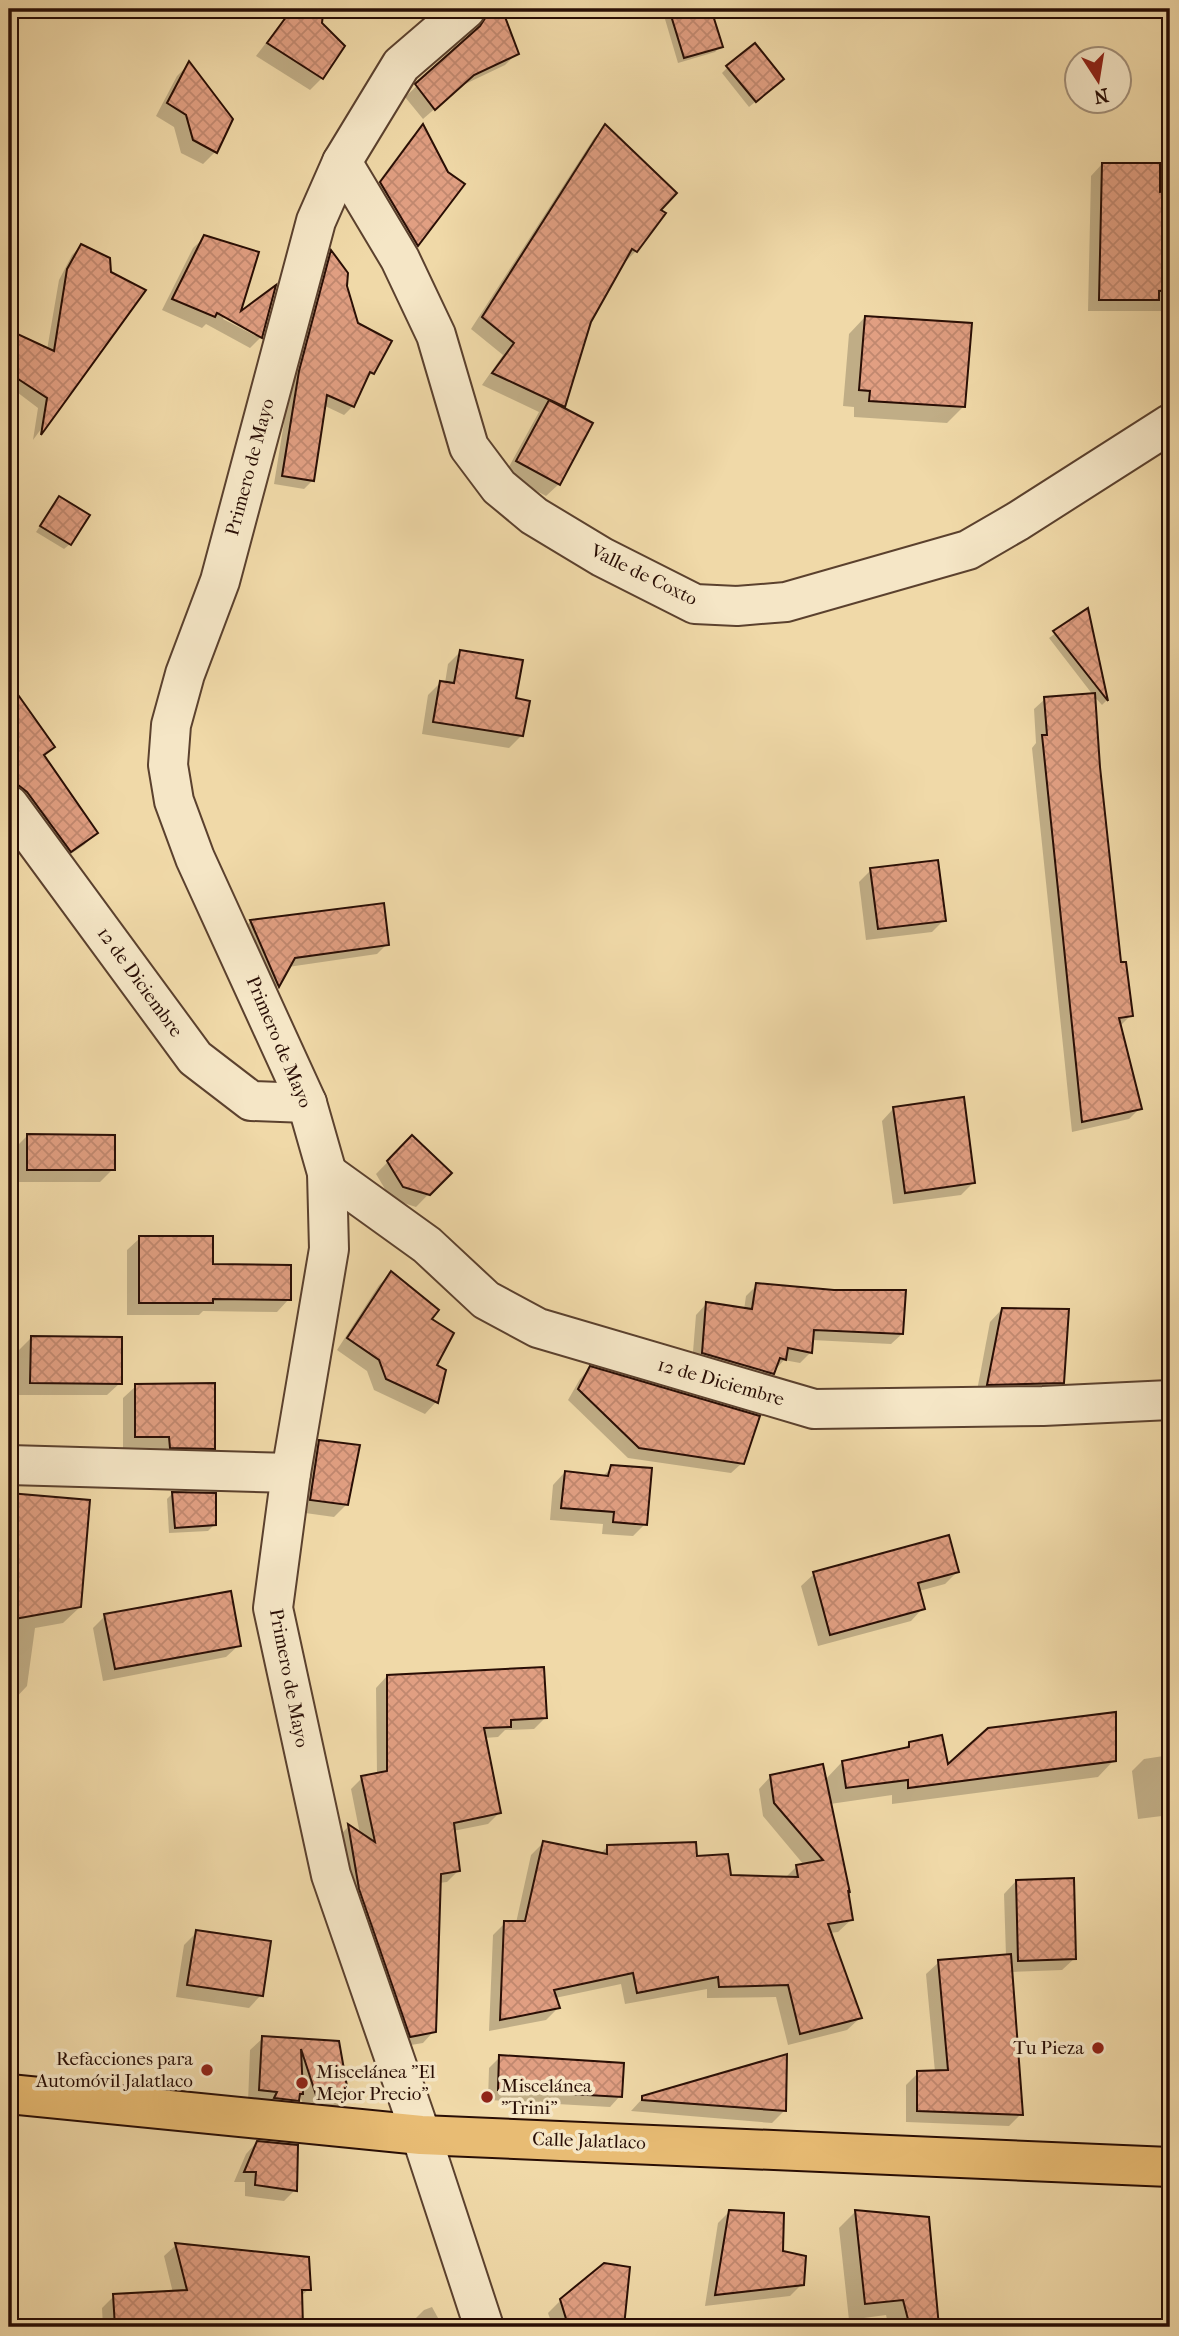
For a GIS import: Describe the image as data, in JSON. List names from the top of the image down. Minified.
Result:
{"streets":{"main road":["Calle Jalatlaco"],"street":["Primero de Mayo","Valle de Coxto","12 de Diciembre"]},"crossings":[["Primero de Mayo","Valle de Coxto"],["Primero de Mayo","12 de Diciembre"],["Primero de Mayo","Calle Jalatlaco"]],"places":["Tu Pieza","Refacciones para Automóvil Jalatlaco","Miscelánea \"El Mejor Precio\"","Miscelánea \"Trini\""],"north":"bottom"}
